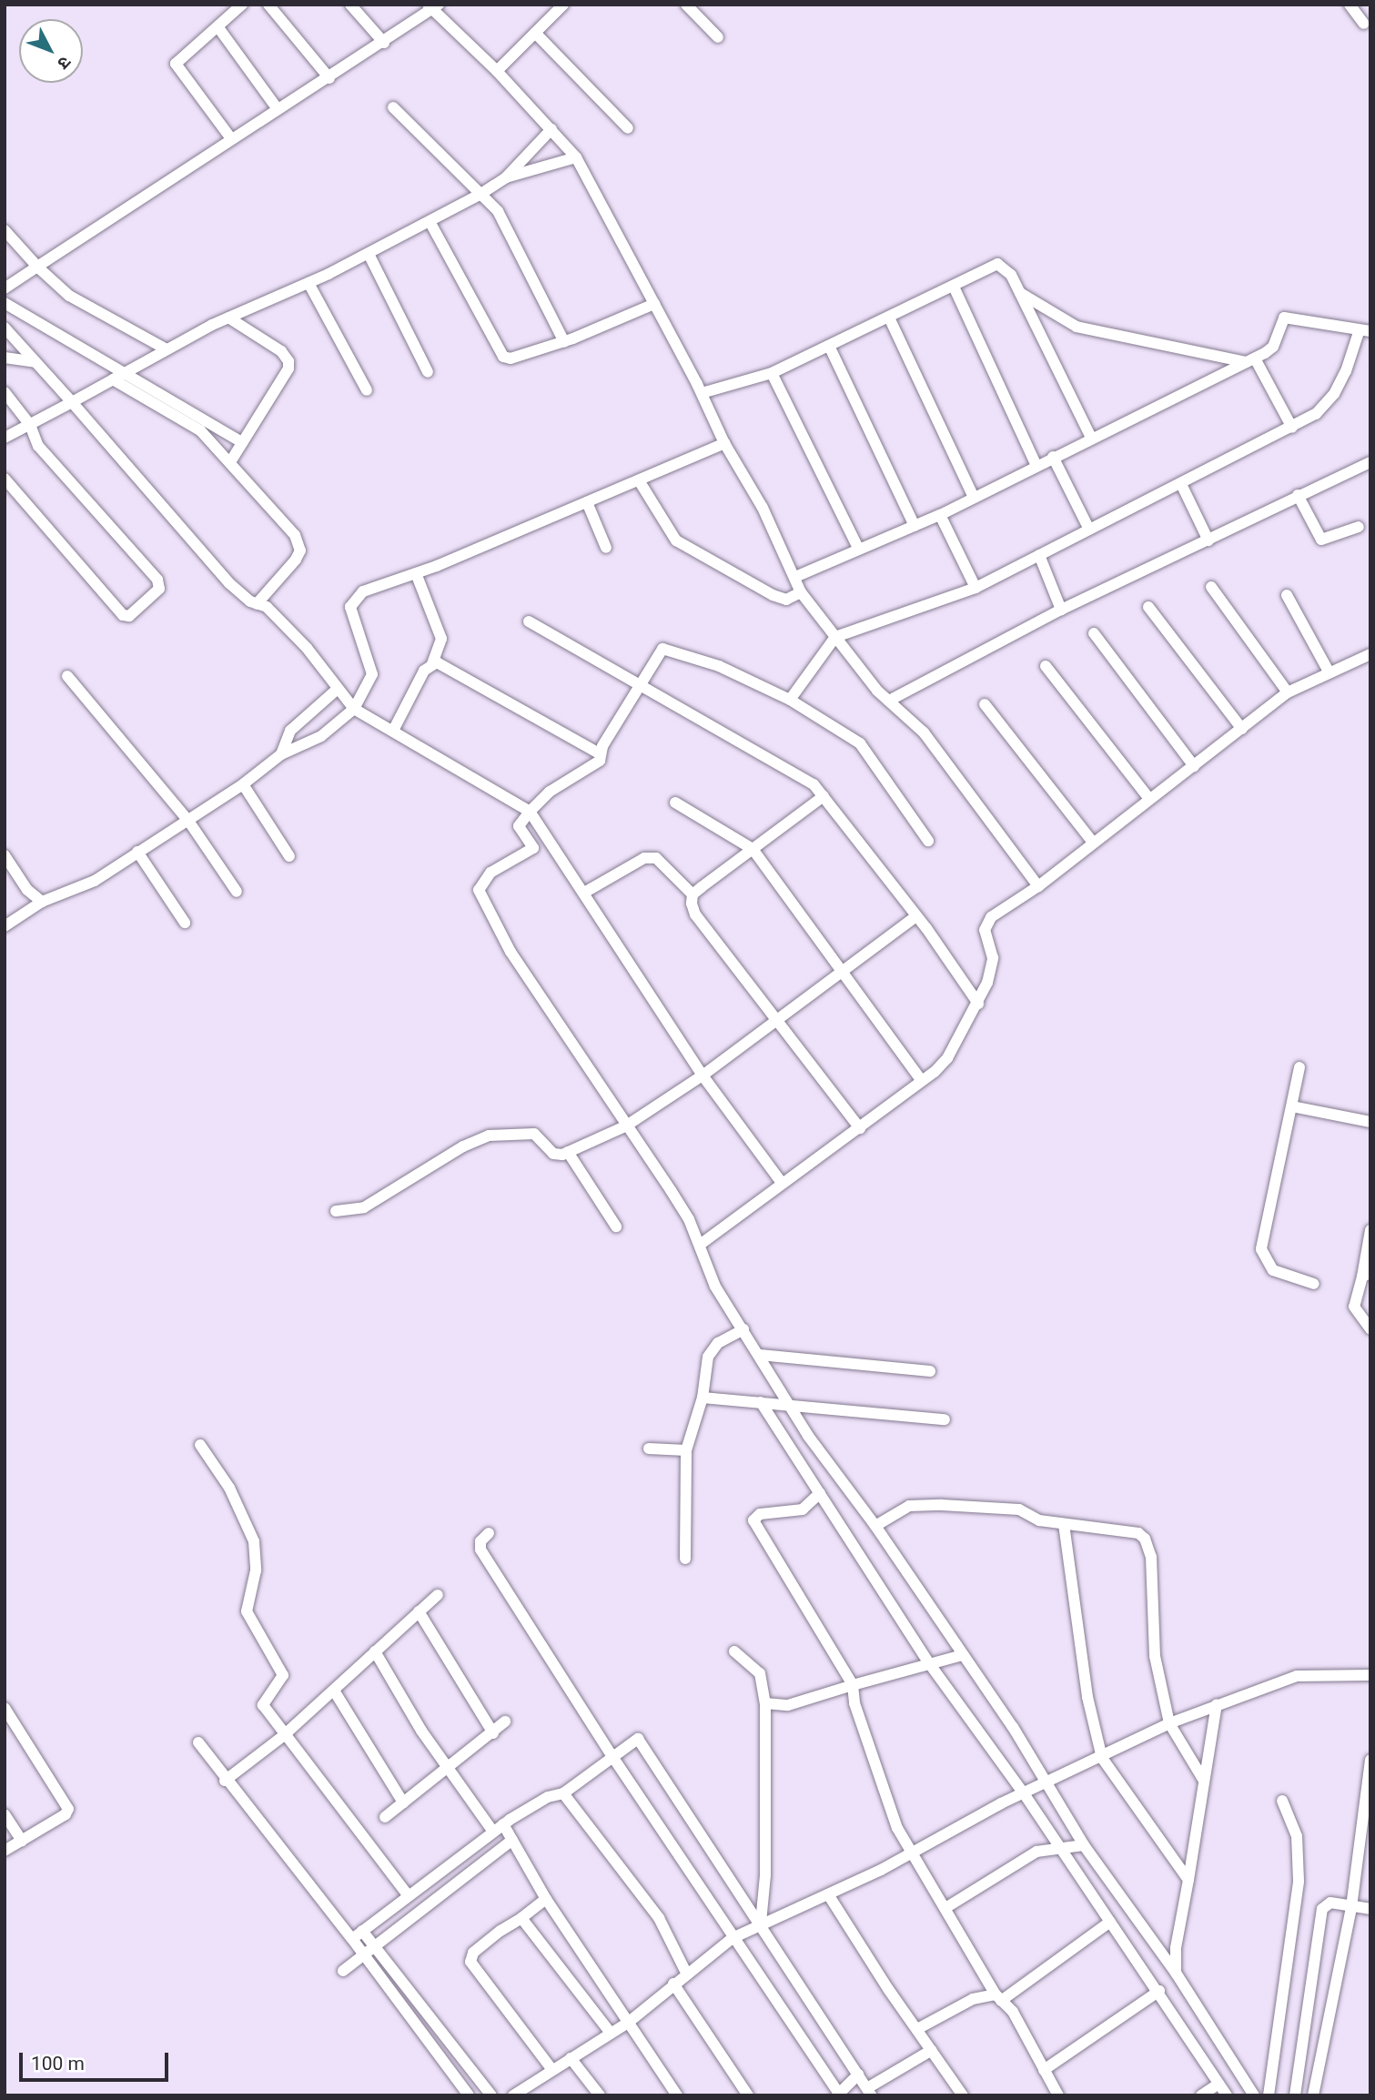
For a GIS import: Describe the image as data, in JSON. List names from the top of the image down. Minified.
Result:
{"scale_bar":"100 m","north":"bottom right"}
